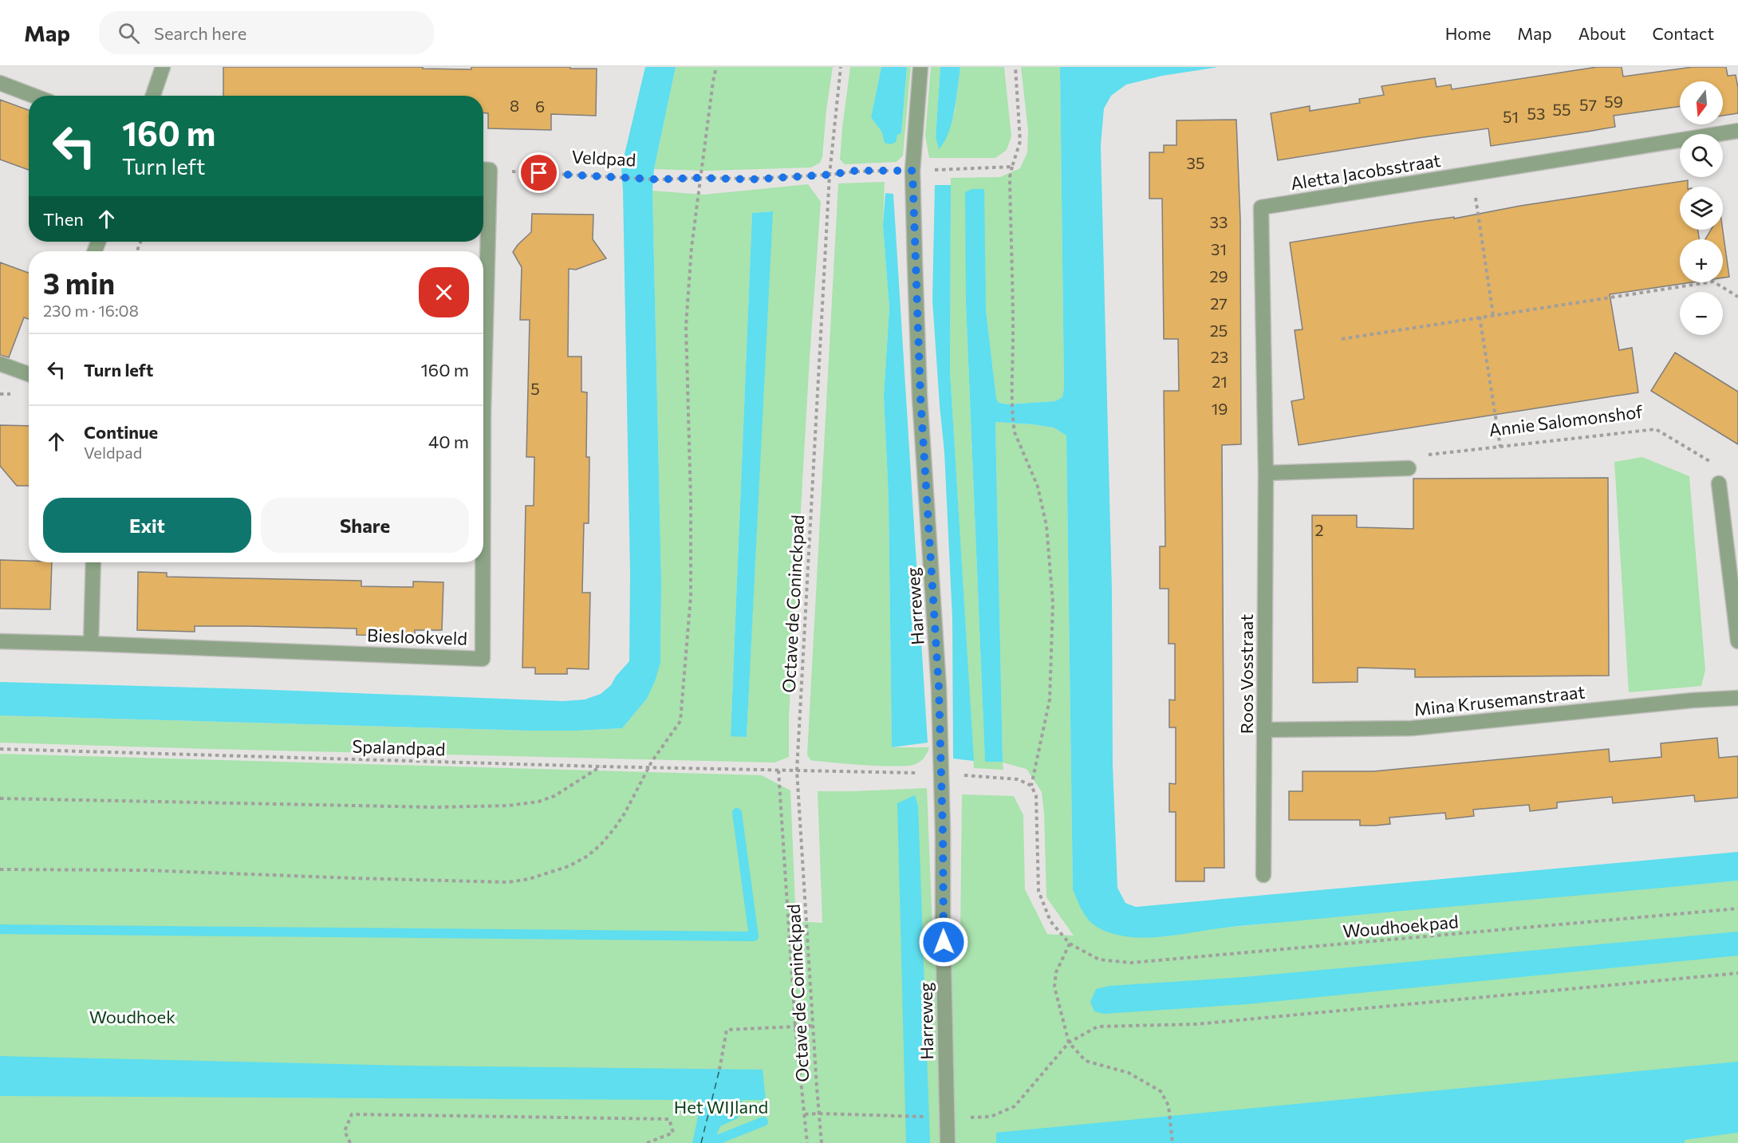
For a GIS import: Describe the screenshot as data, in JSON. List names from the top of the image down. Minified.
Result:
{"streets":{"street":["Aletta Jacobsstraat","Harreweg","Bieslookveld","Roos Vosstraat","Mina Krusemanstraat"],"path":["Veldpad","Annie Salomonshof","Octave de Coninckpad","Spalandpad","Woudhoekpad"]},"crossings":[["Veldpad","Octave de Coninckpad"],["Veldpad","Harreweg"],["Aletta Jacobsstraat","Roos Vosstraat"],["Octave de Coninckpad","Spalandpad"],["Roos Vosstraat","Mina Krusemanstraat"]],"parks":["Woudhoek","Het WIJland"],"house_numbers":["59","57","8","6","55","53","51","35","33","31","29","27","25","23","21","5","19","2"],"north":"bottom","page":{"header":"Map","search":"Search here","nav":["Home","Map","About","Contact"],"map_buttons":["+","−"],"turn":["160 m","Turn left"],"then":"Then","heading":["3 min","230 m · 16:08"],"list":[{"name":"Turn left","value":"160 m"},{"name":"Continue","note":"Veldpad","value":"40 m"}],"buttons":["Exit","Share"]}}
